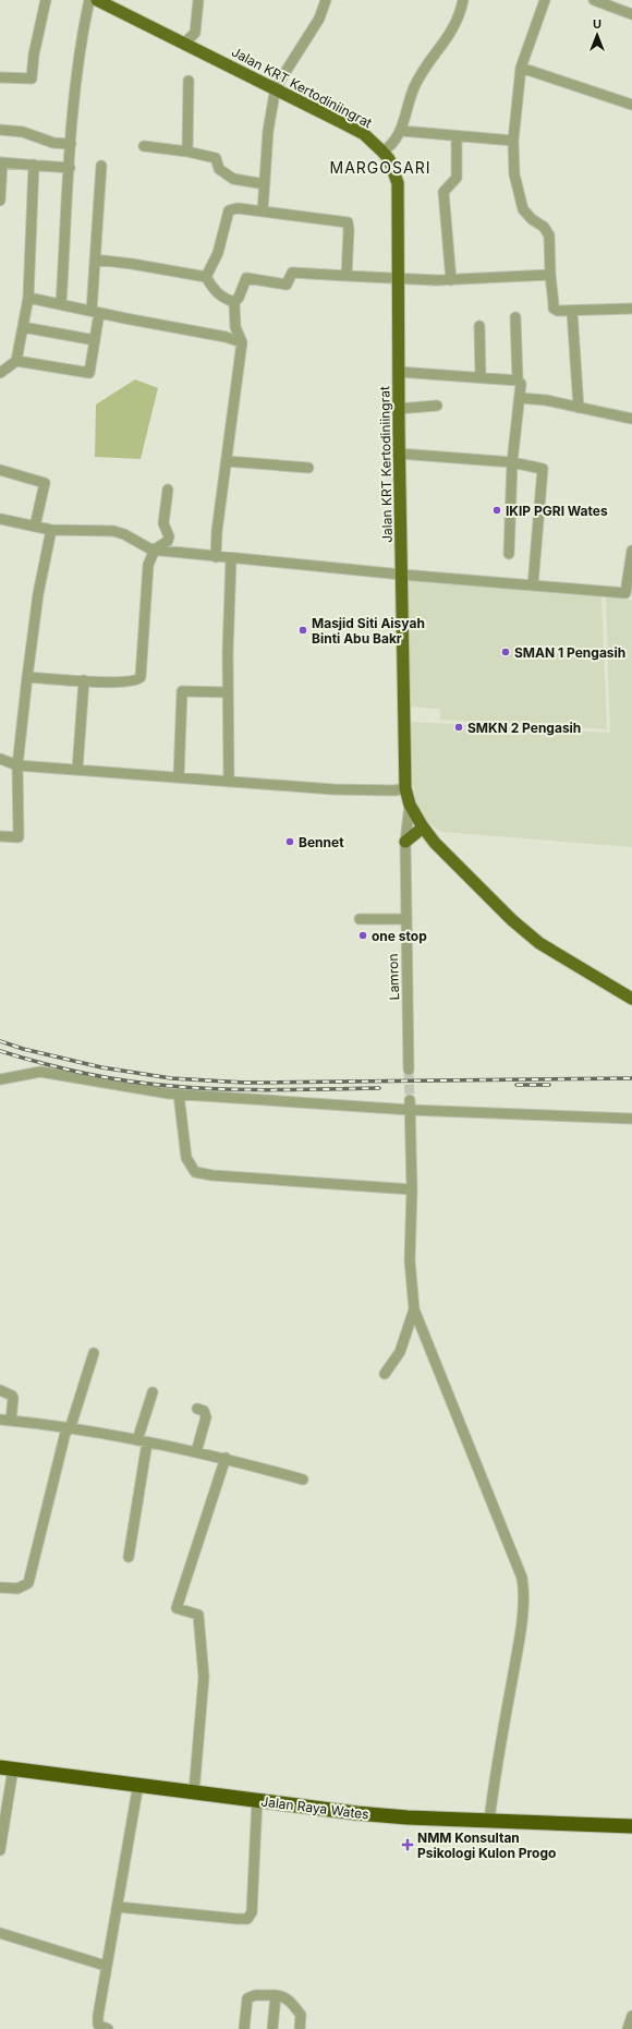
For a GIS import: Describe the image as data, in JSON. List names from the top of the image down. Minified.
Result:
{"streets":{"highway":["Jalan Raya Wates"],"main road":["Jalan KRT Kertodiniingrat"],"street":["Lamron"]},"crossings":[["Jalan KRT Kertodiniingrat","Lamron"]],"districts":["MARGOSARI"],"places":{"other":["IKIP PGRI Wates","Masjid Siti Aisyah Binti Abu Bakr","SMAN 1 Pengasih","SMKN 2 Pengasih","Bennet","one stop"],"health":["NMM Konsultan Psikologi Kulon Progo"]},"north":"top"}
